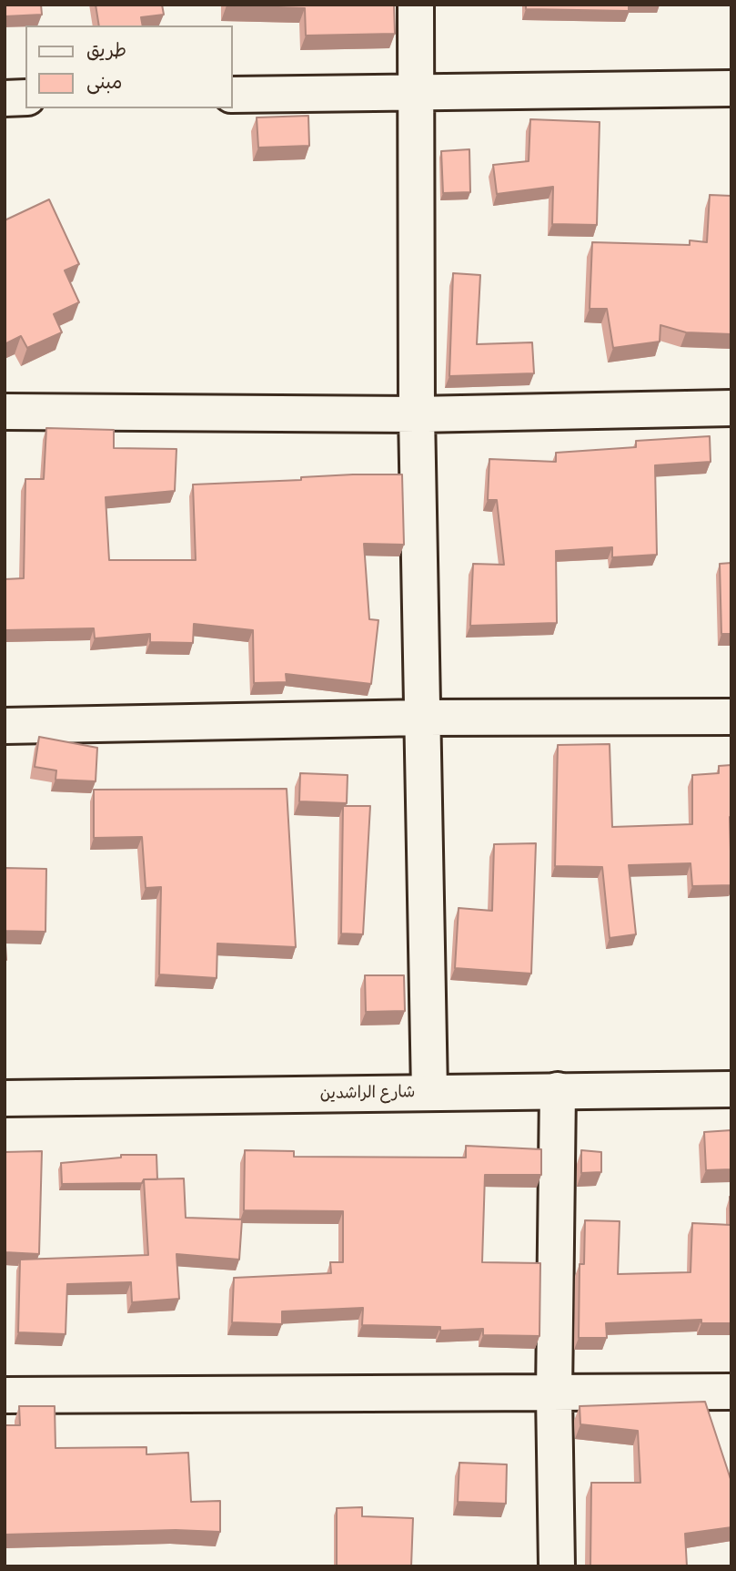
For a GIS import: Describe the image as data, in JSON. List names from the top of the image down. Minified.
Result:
{"streets":{"street":["شارع الراشدين"]},"legend":["طريق","مبنى"]}
